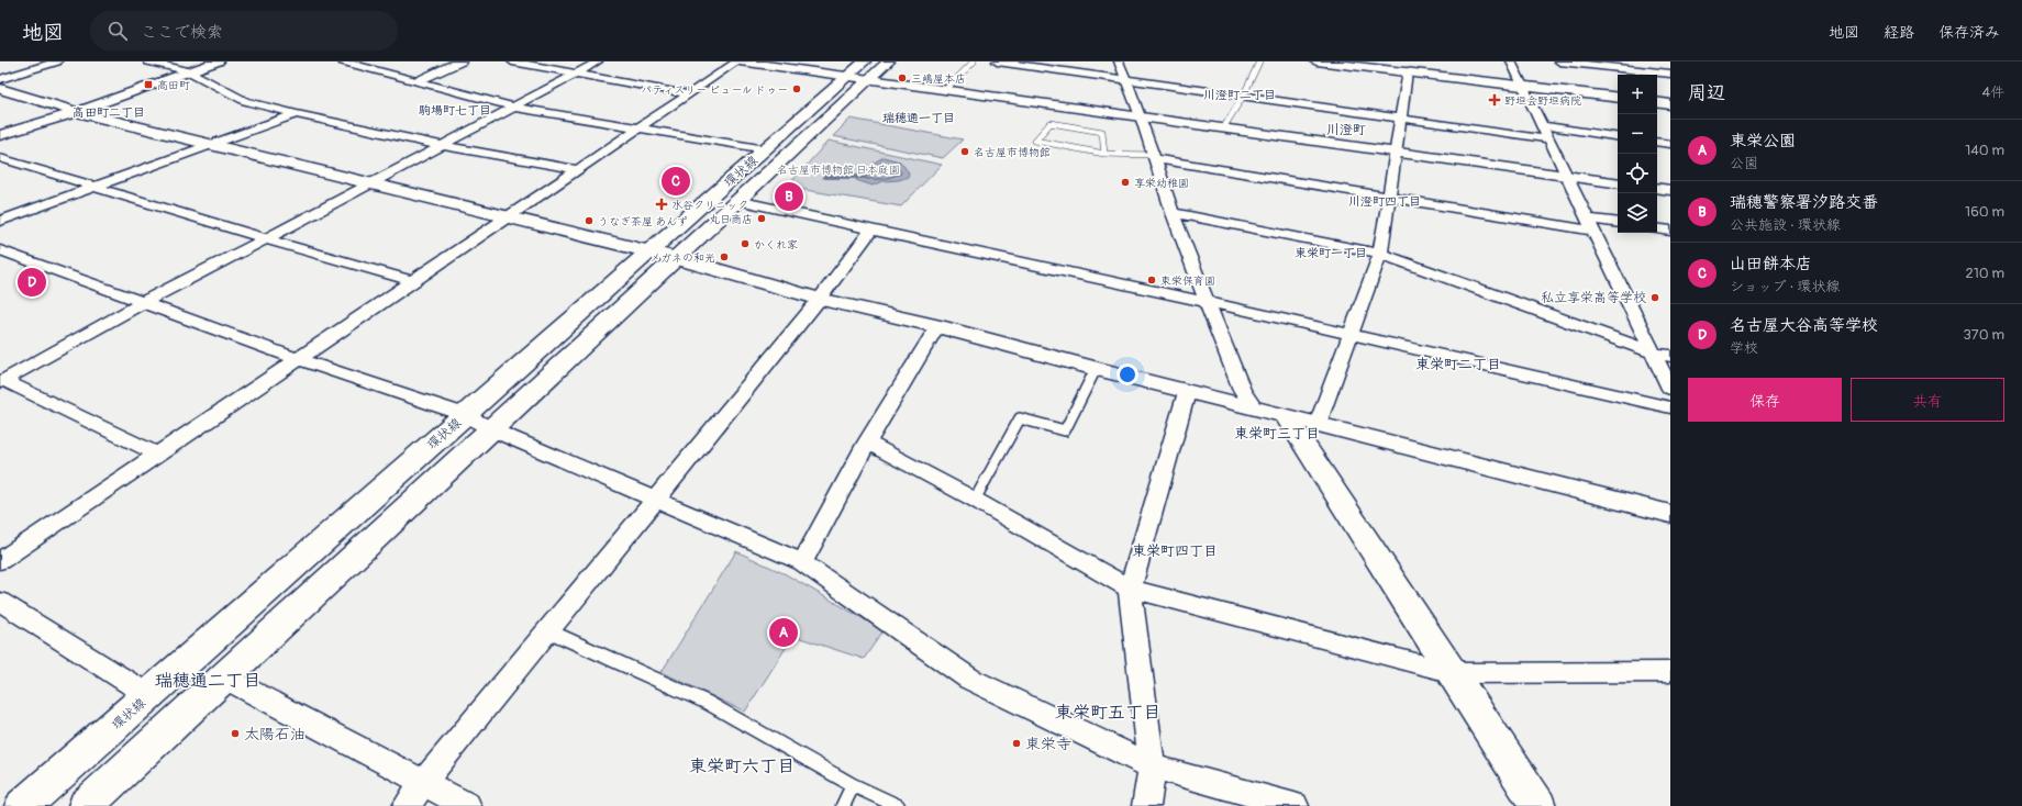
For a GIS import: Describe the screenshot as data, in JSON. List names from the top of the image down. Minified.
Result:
{"streets":{"street":["環状線"]},"districts":["川澄町二丁目","駒場町七丁目","高田町二丁目","瑞穂通一丁目","川澄町","川澄町四丁目","東栄町一丁目","東栄町二丁目","東栄町三丁目","東栄町四丁目","瑞穂通二丁目","東栄町五丁目","東栄町六丁目"],"parks":["名古屋市博物館 日本庭園"],"places":{"other":["三嶋屋本店","パティスリー ピュール ドゥー","名古屋市博物館","享栄幼稚園","丸日商店","うなぎ茶屋 あんず","かくれ家","メガネの和光","東栄保育園","私立享栄高等学校","太陽石油","東栄寺"],"transit":["高田町"],"health":["野垣会野垣病院","水谷クリニック"]},"page":{"header":"地図","search":"ここで検索","nav":["地図","経路","保存済み"],"heading":["周辺","4件"],"map_buttons":["+","−"],"list":[{"mark":"A","name":"東栄公園","note":"公園","value":"140 m"},{"mark":"B","name":"瑞穂警察署汐路交番","note":"公共施設 · 環状線","value":"160 m"},{"mark":"C","name":"山田餅本店","note":"ショップ · 環状線","value":"210 m"},{"mark":"D","name":"名古屋大谷高等学校","note":"学校","value":"370 m"}],"pins":["C","B","D","A"],"buttons":["保存","共有"]}}
